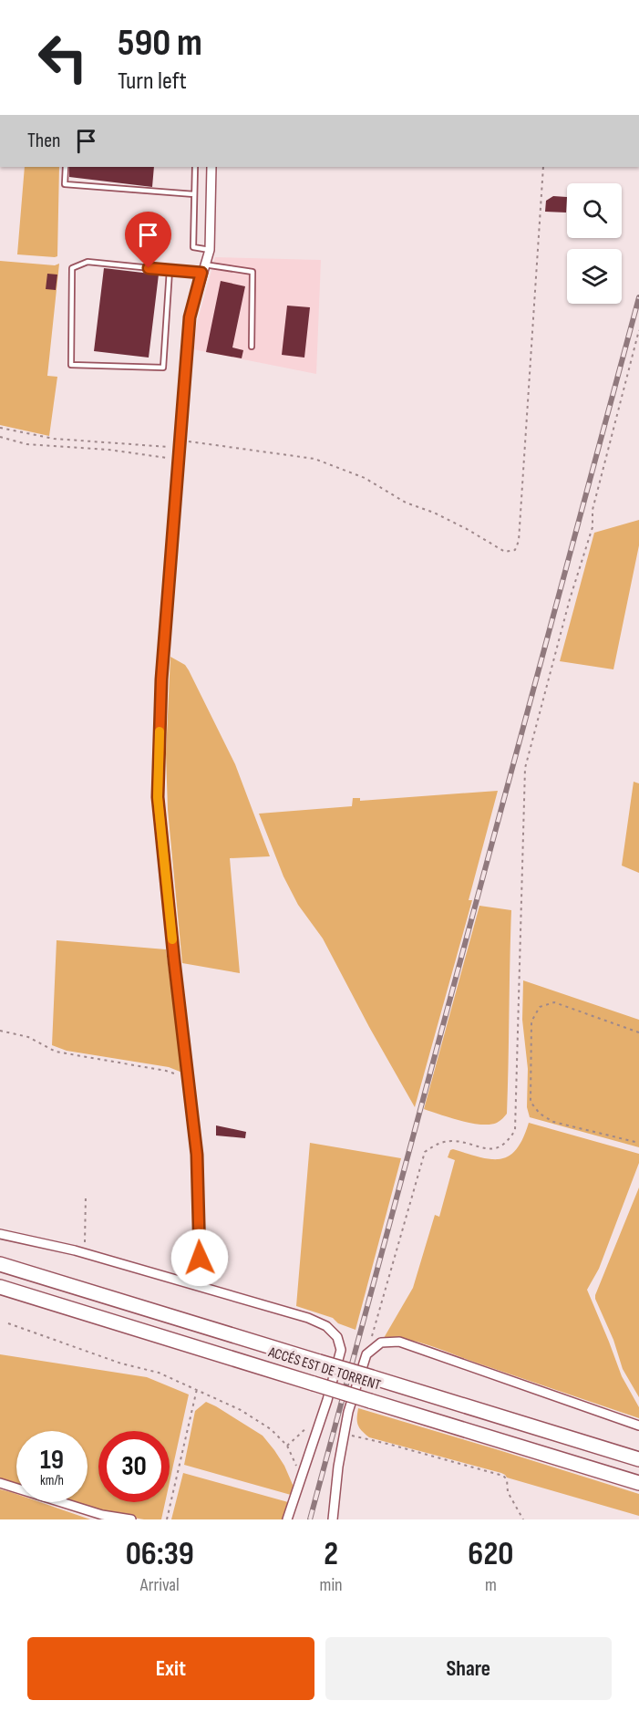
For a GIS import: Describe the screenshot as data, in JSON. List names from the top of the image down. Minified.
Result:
{"streets":{"main road":["ACCÉS EST DE TORRENT"]},"page":{"turn":["590 m","Turn left"],"then":"Then","speed":"19 km/h","limit":"30","eta":["06:39","Arrival","2","min","620","m"],"buttons":["Exit","Share"]}}
